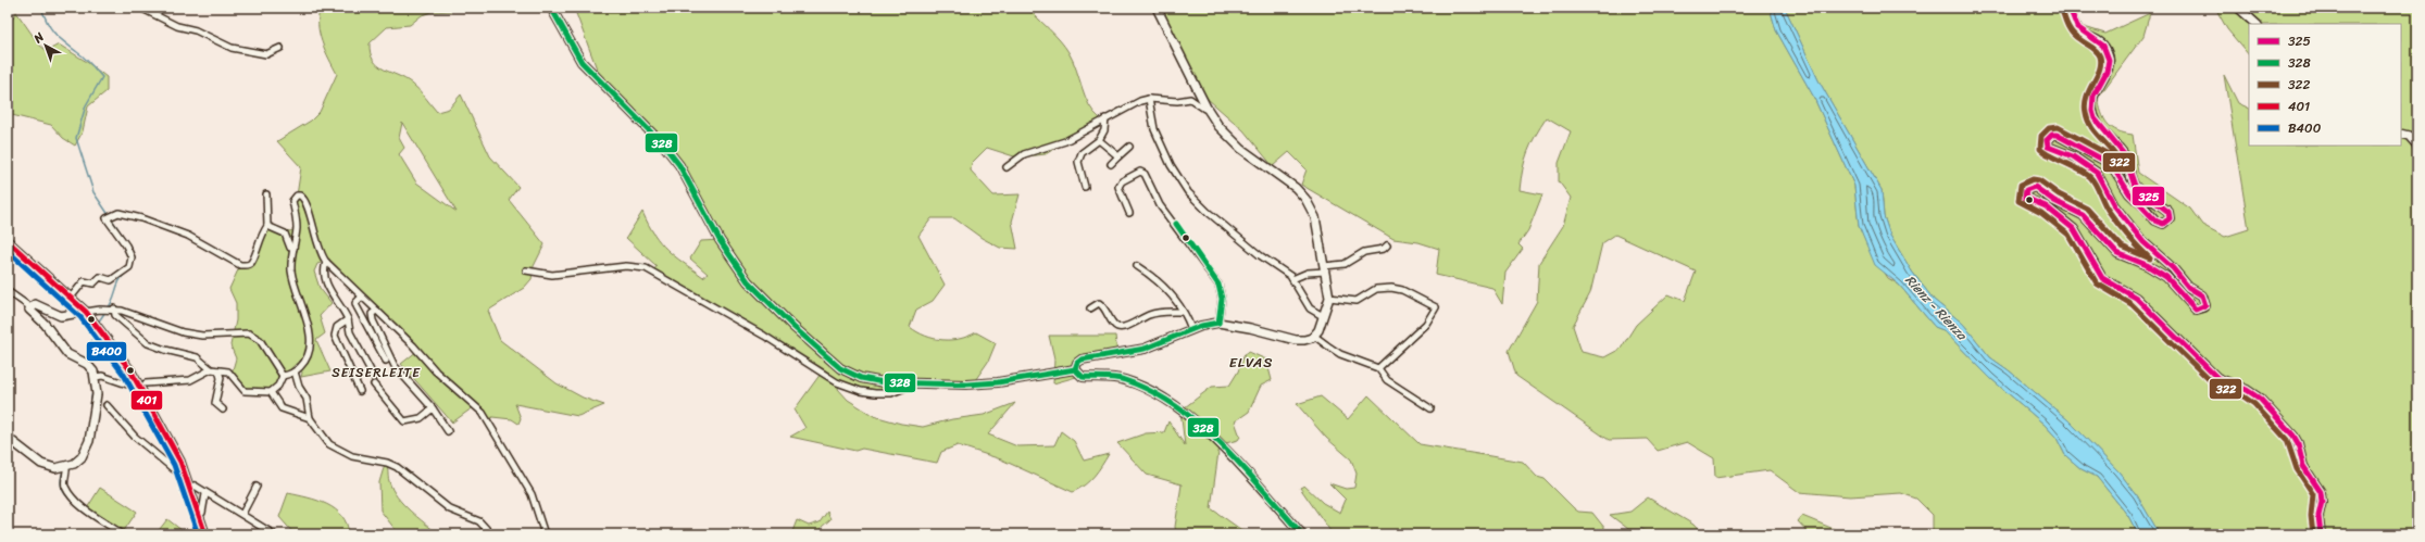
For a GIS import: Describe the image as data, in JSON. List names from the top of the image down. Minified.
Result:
{"districts":["ELVAS","SEISERLEITE"],"water":["Rienz - Rienza"],"lines":["transit line 325","transit line 328","transit line 322","transit line 401","transit line B400"],"legend":["325","328","322","401","B400"],"north":"top left"}
